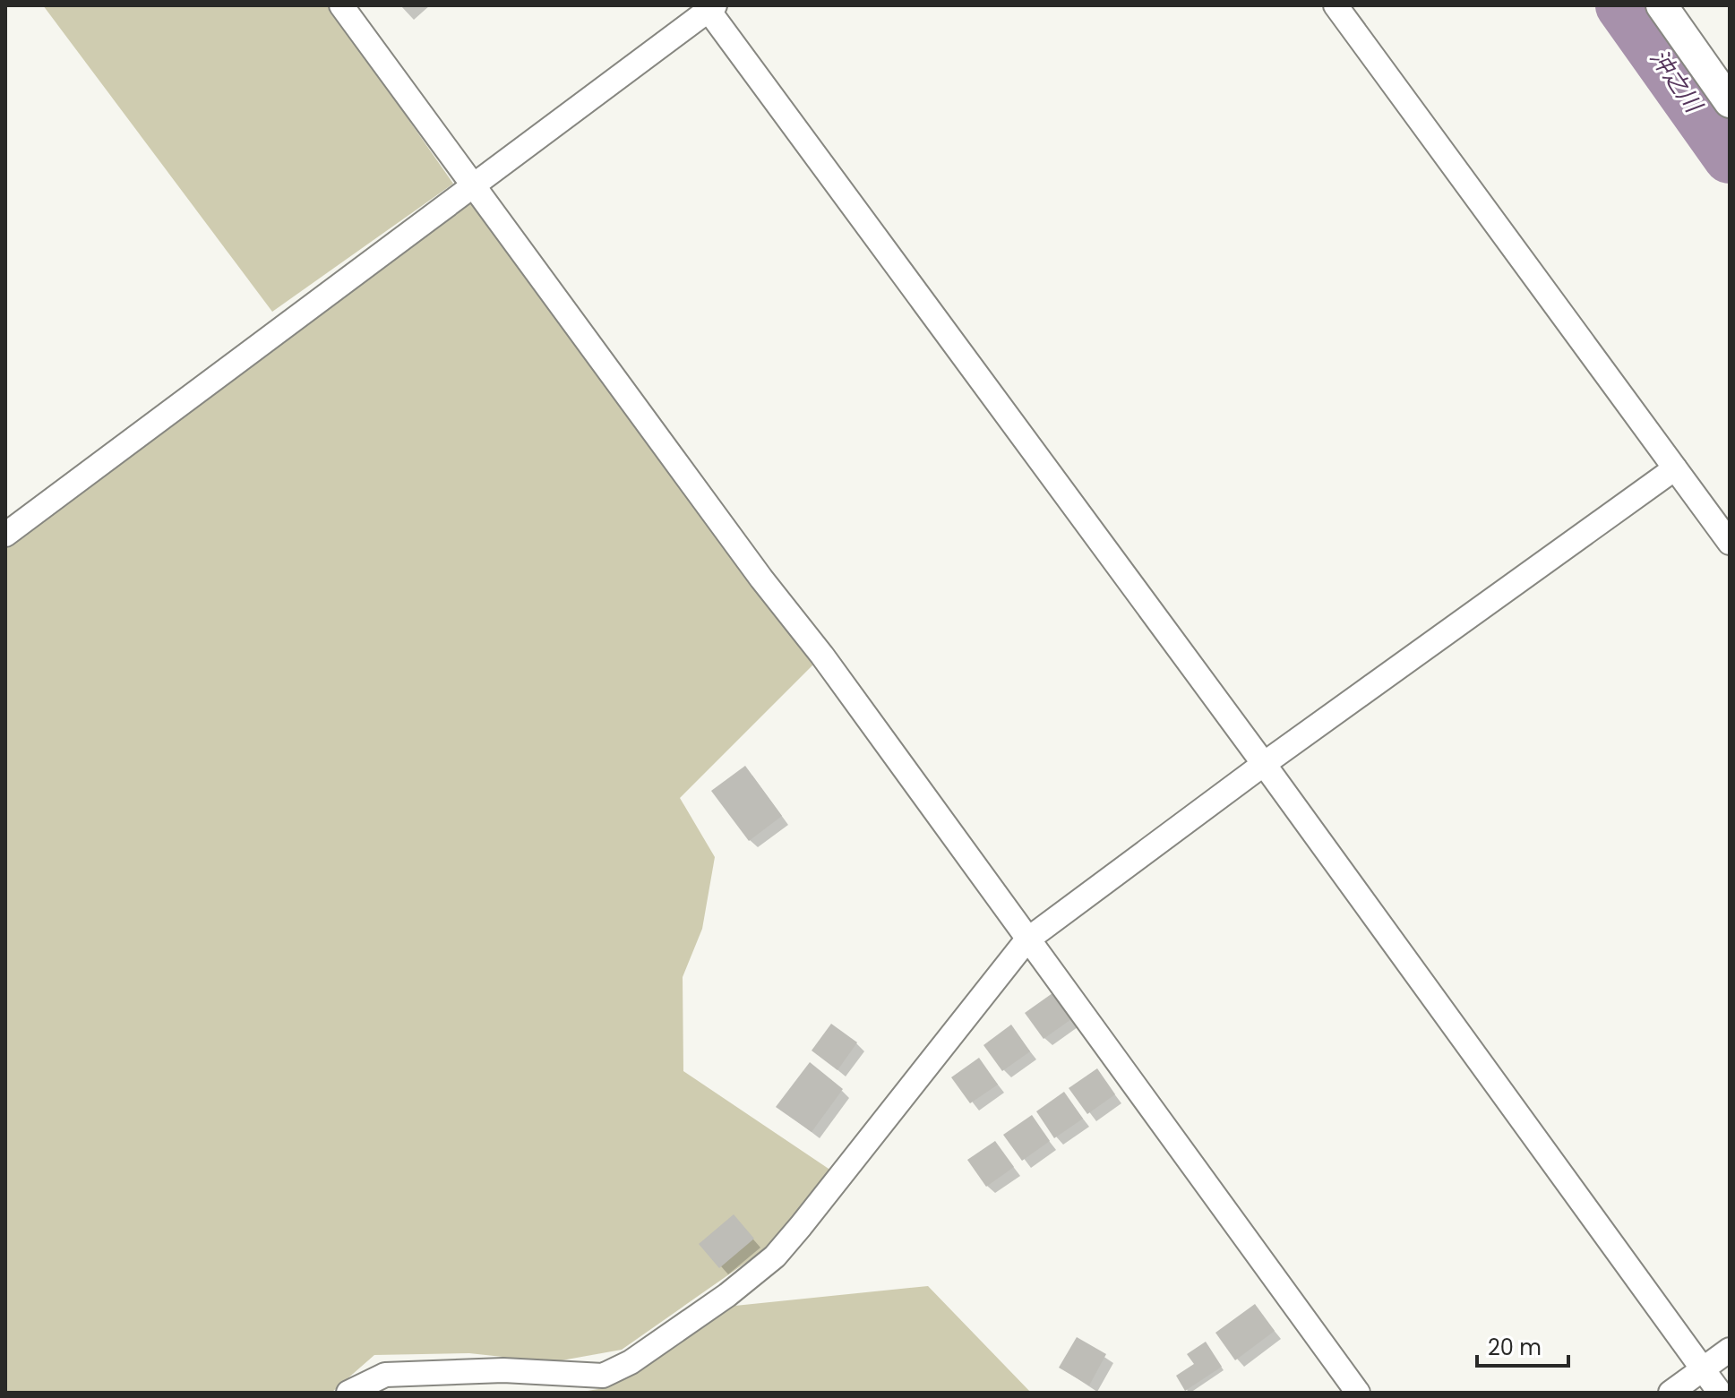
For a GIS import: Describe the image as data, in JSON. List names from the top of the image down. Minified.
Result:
{"water":["沖之川"],"scale_bar":"20 m"}
